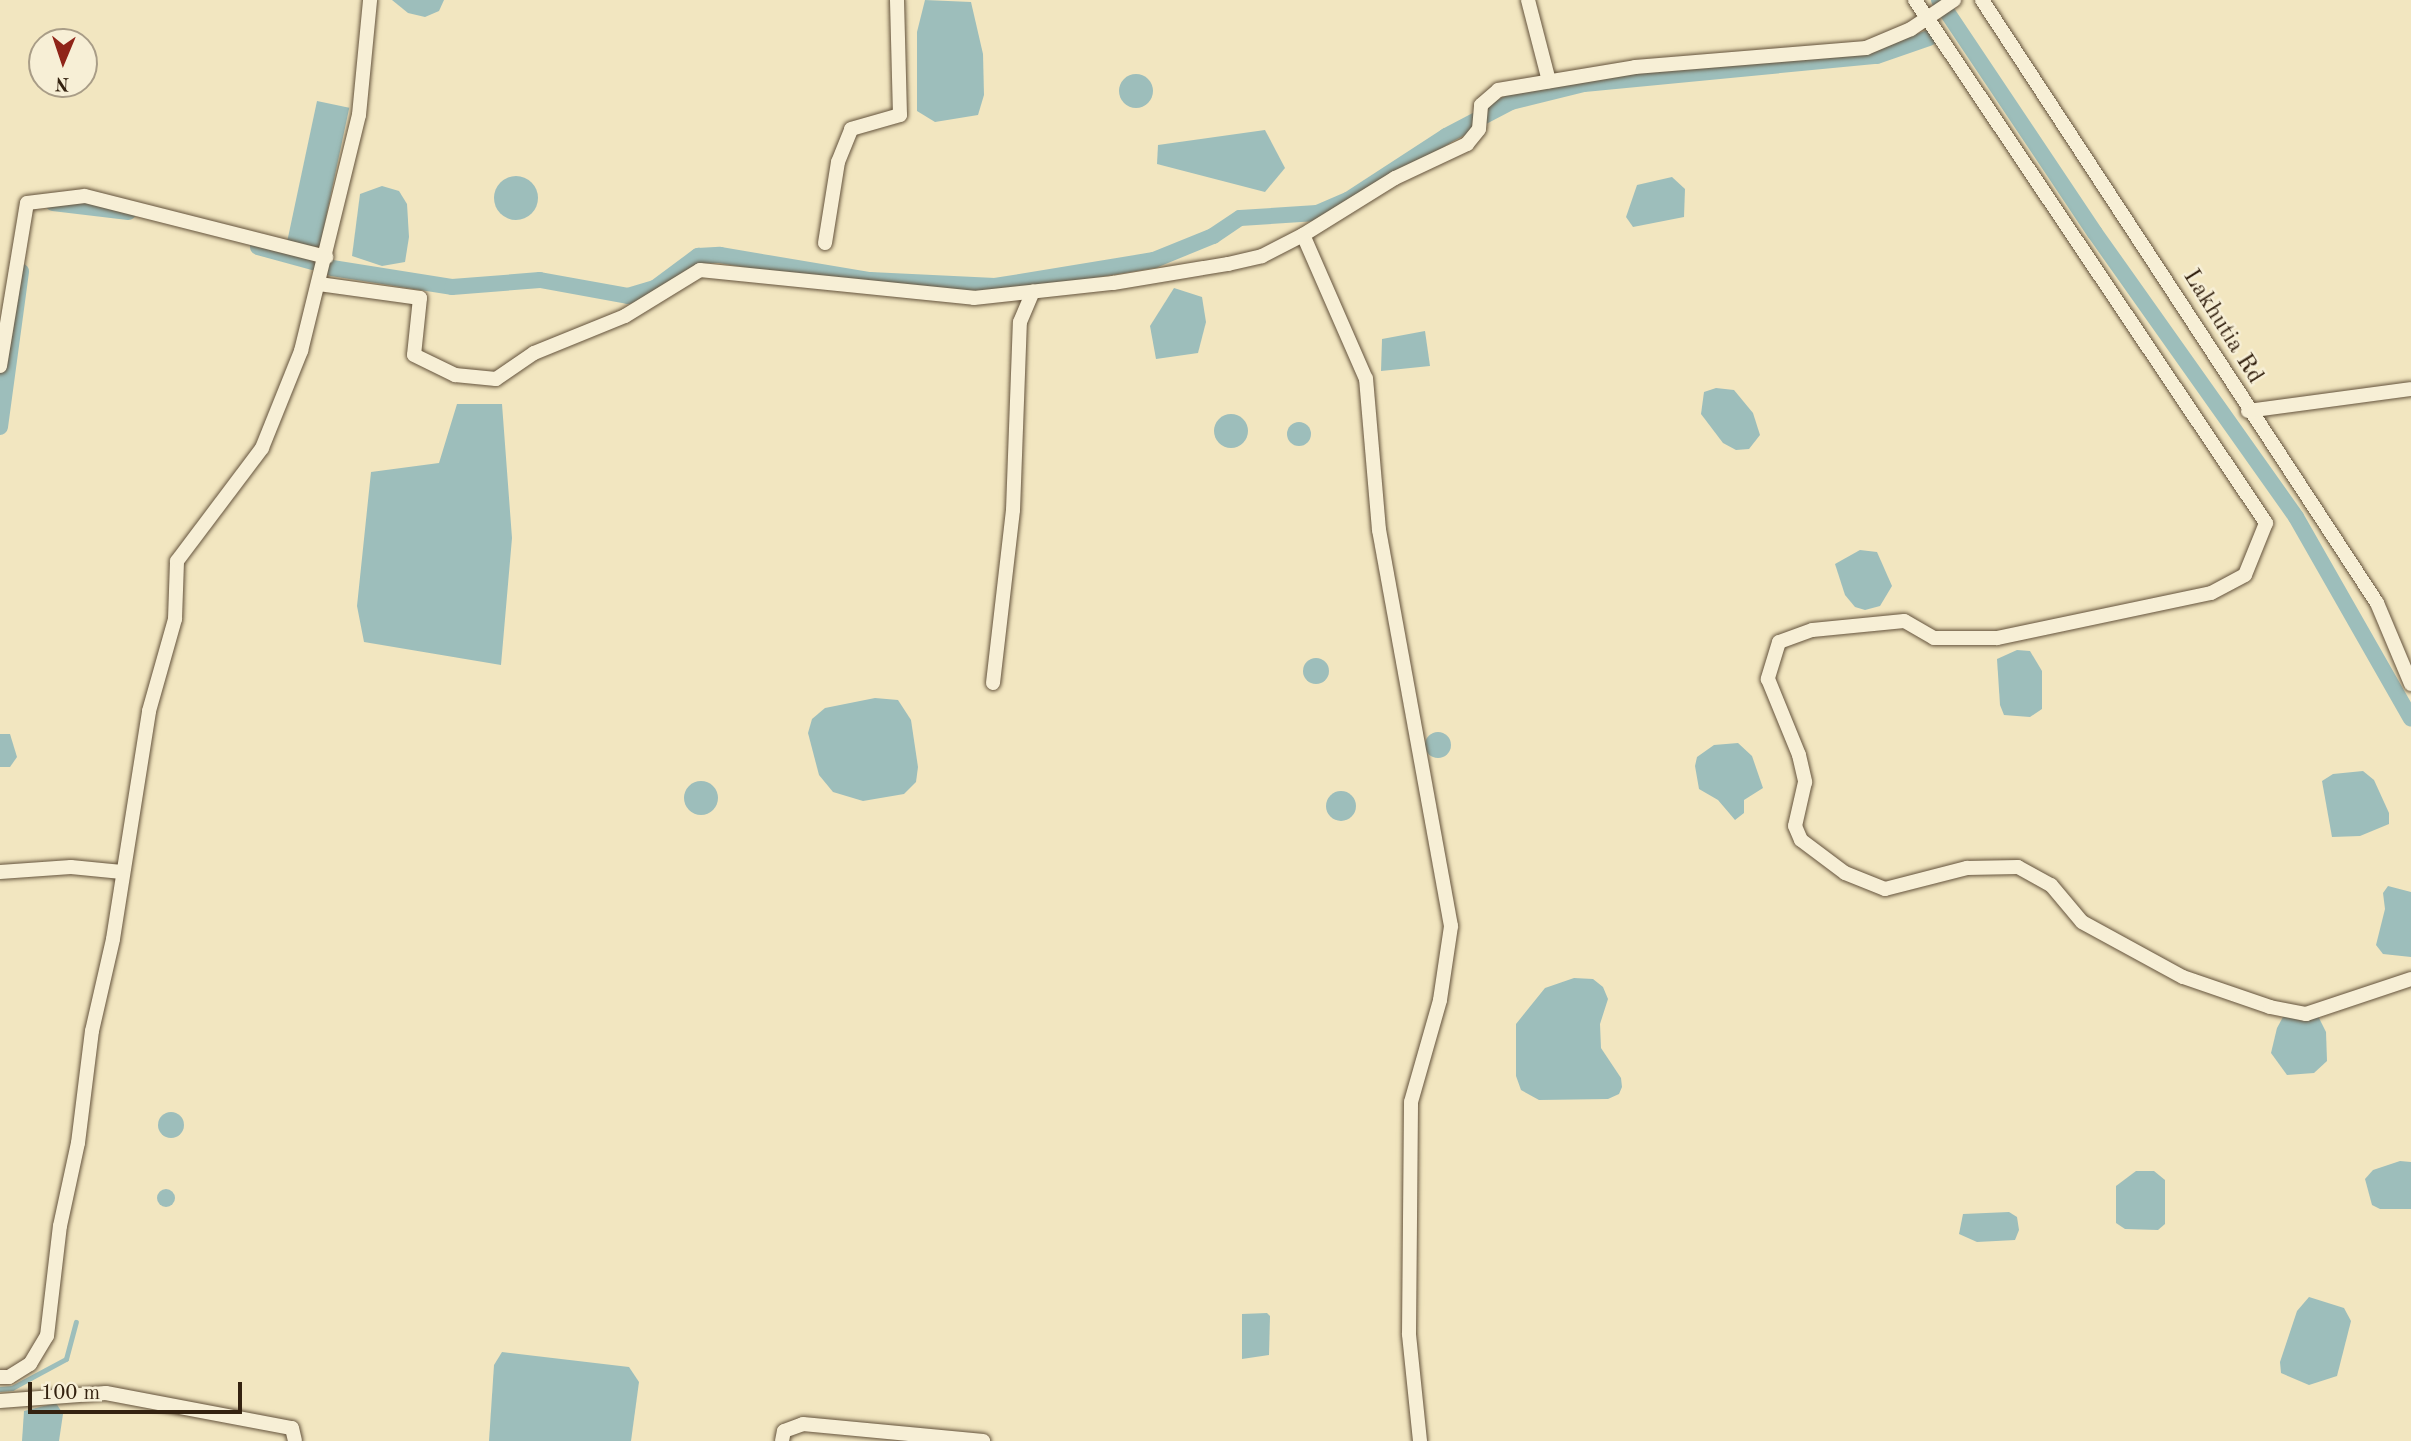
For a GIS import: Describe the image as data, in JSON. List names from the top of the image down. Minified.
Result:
{"streets":{"street":["Lakhutia Rd"]},"scale_bar":"100 m","north":"bottom"}
